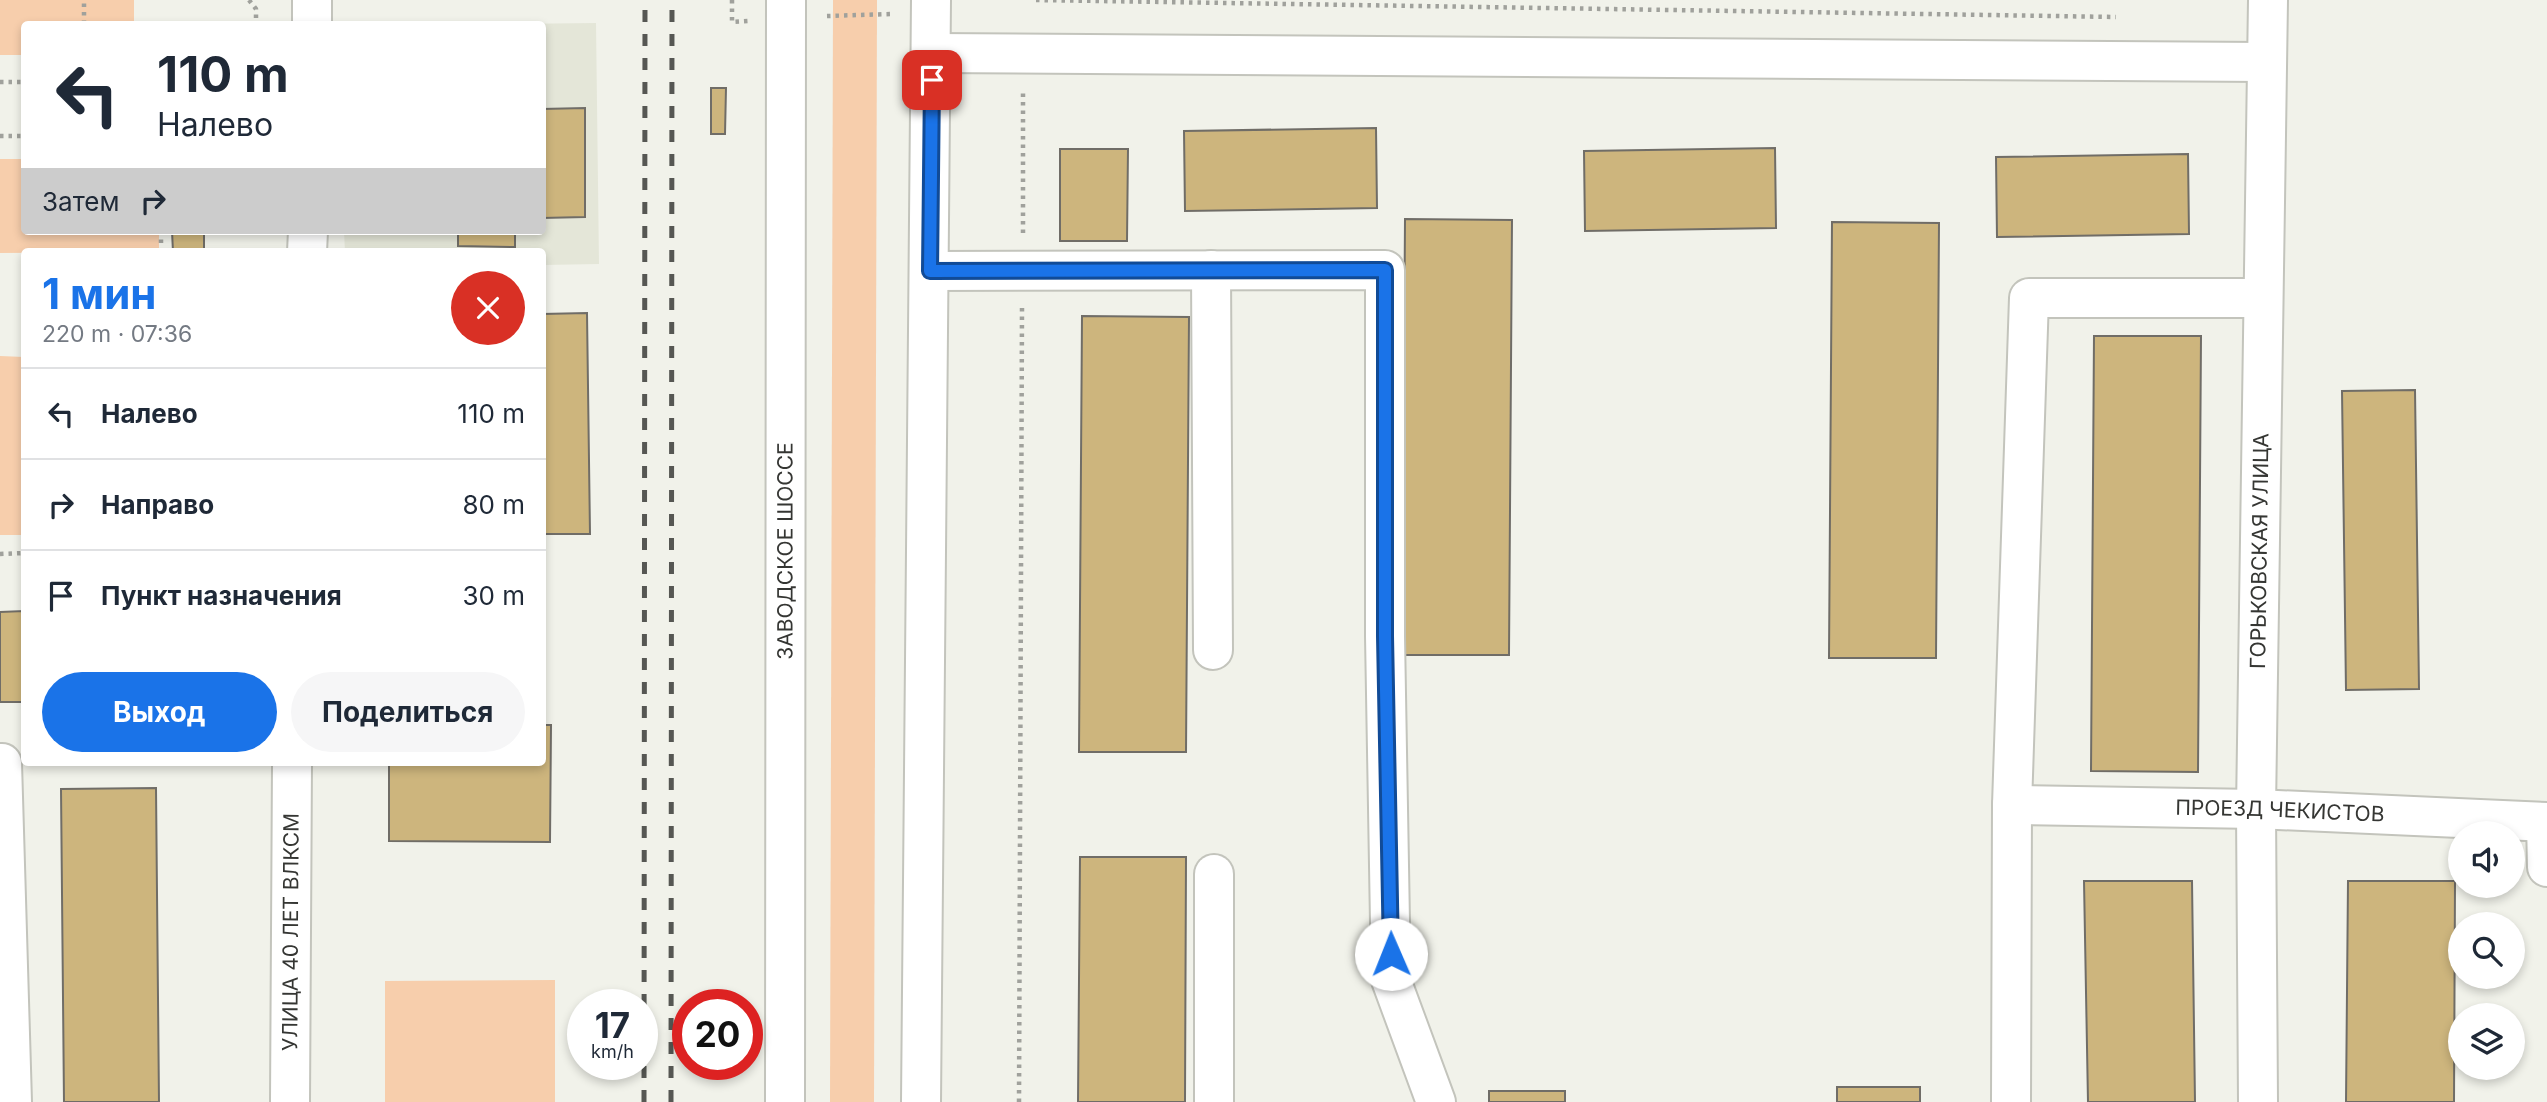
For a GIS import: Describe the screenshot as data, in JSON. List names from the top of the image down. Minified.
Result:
{"streets":{"street":["ЗАВОДСКОЕ ШОССЕ","ГОРЬКОВСКАЯ УЛИЦА","ПРОЕЗД ЧЕКИСТОВ","УЛИЦА 40 ЛЕТ ВЛКСМ"]},"crossings":[["ГОРЬКОВСКАЯ УЛИЦА","ПРОЕЗД ЧЕКИСТОВ"]],"page":{"turn":["110 m","Налево"],"then":"Затем","heading":["1 мин","220 m · 07:36"],"list":[{"name":"Налево","value":"110 m"},{"name":"Направо","value":"80 m"},{"name":"Пункт назначения","value":"30 m"}],"buttons":["Выход","Поделиться"],"speed":"17 km/h","limit":"20"}}
